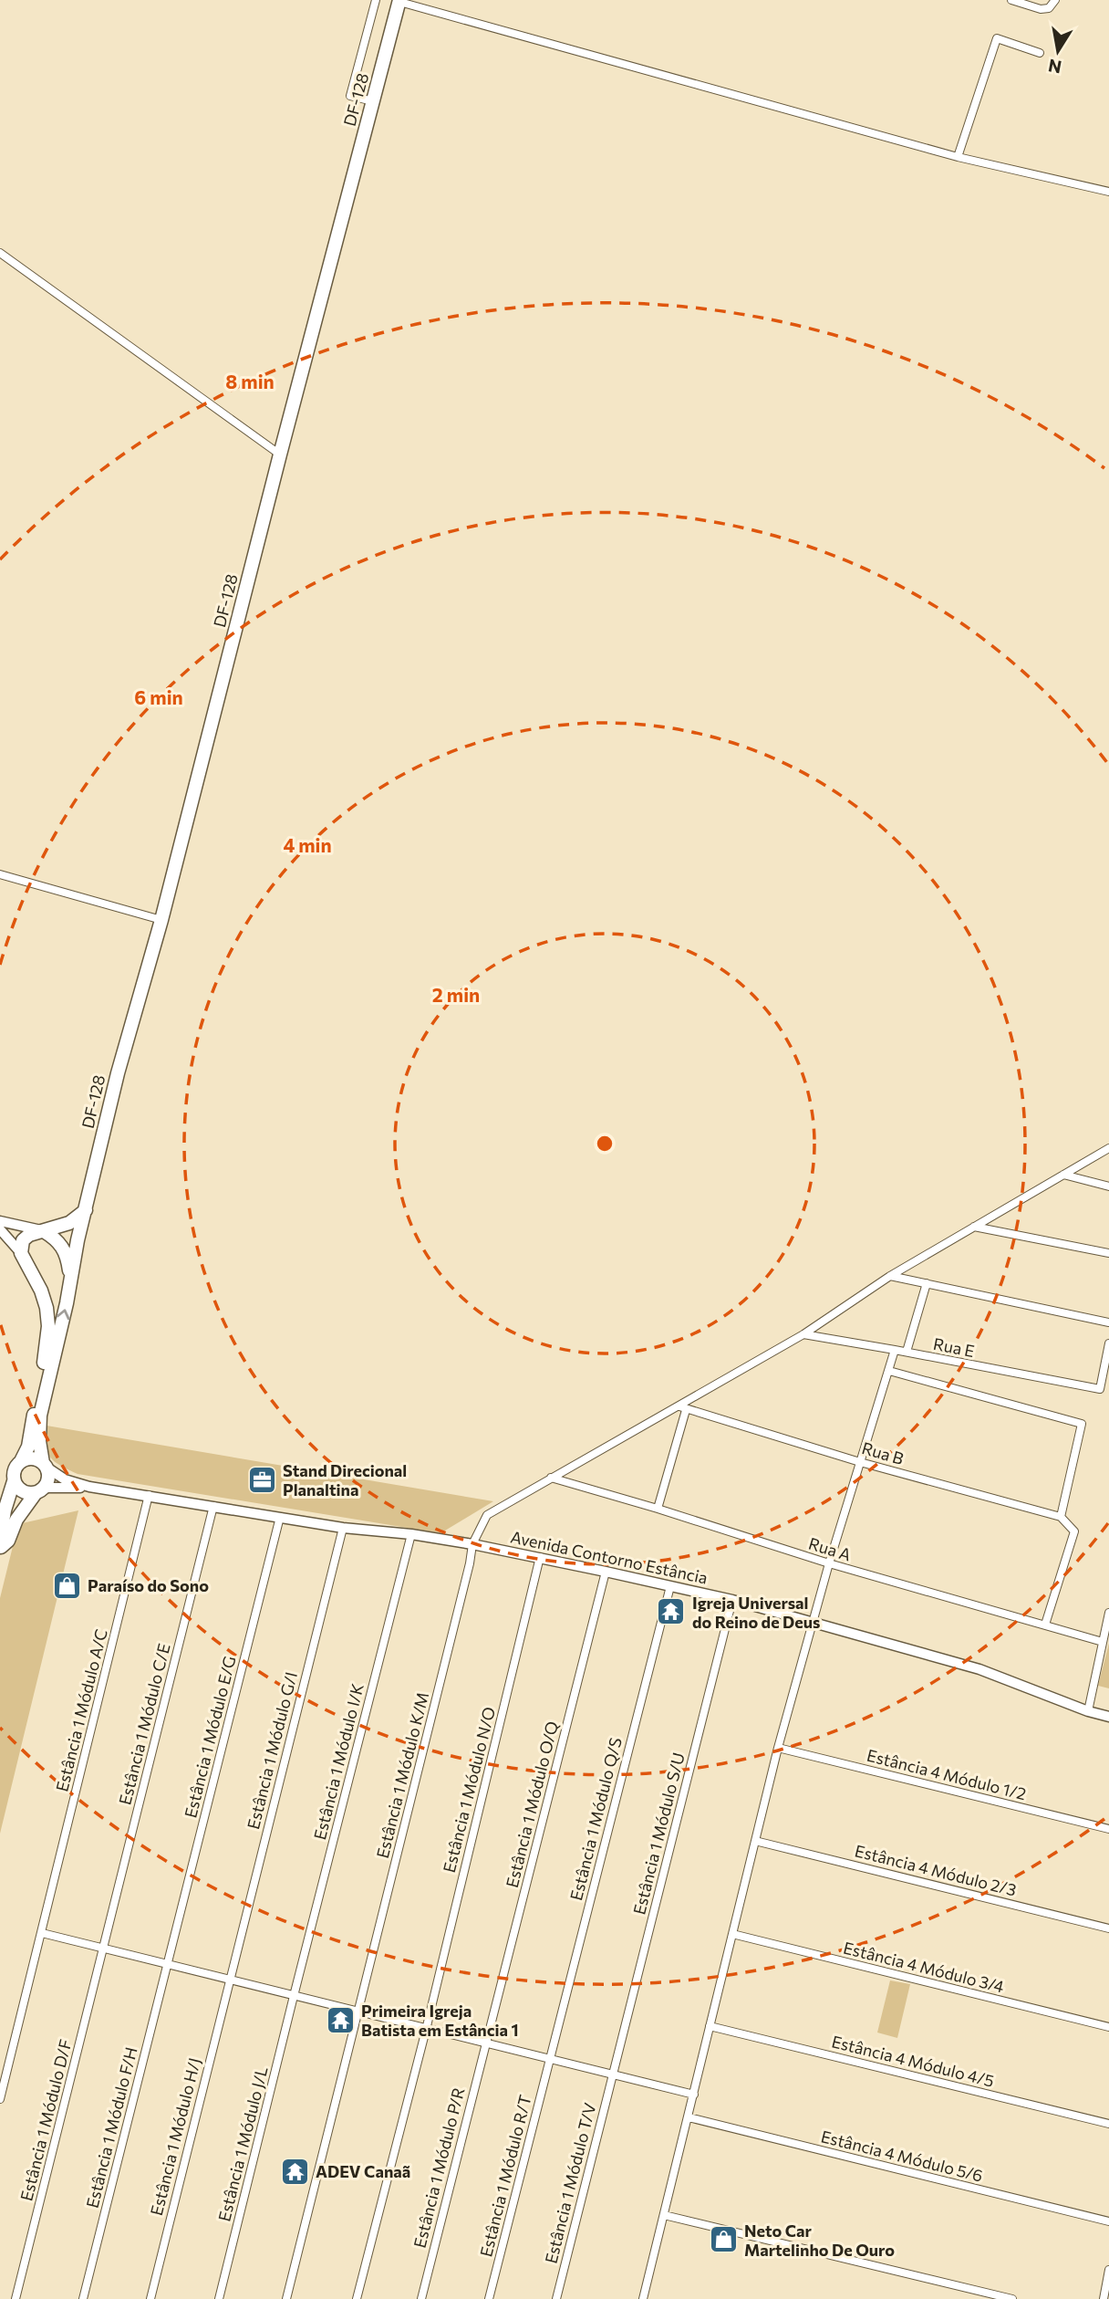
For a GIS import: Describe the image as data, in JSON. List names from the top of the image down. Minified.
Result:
{"streets":{"main road":["DF-128"],"street":["Rua E","Rua B","Rua A","Avenida Contorno Estância","Estância 1 Módulo A/C","Estância 1 Módulo C/E","Estância 1 Módulo E/G","Estância 1 Módulo G/I","Estância 1 Módulo I/K","Estância 4 Módulo 1/2","Estância 1 Módulo K/M","Estância 1 Módulo N/O","Estância 1 Módulo O/Q","Estância 1 Módulo Q/S","Estância 1 Módulo S/U","Estância 4 Módulo 2/3","Estância 4 Módulo 3/4","Estância 4 Módulo 4/5","Estância 1 Módulo D/F","Estância 1 Módulo F/H","Estância 1 Módulo H/J","Estância 1 Módulo J/L","Estância 4 Módulo 5/6","Estância 1 Módulo P/R","Estância 1 Módulo R/T","Estância 1 Módulo T/V"]},"crossings":[["DF-128","Avenida Contorno Estância"],["Rua E","Estância 1 Módulo K/M"],["Rua B","Estância 1 Módulo K/M"],["Rua A","Estância 1 Módulo K/M"],["Avenida Contorno Estância","Estância 1 Módulo A/C"],["Avenida Contorno Estância","Estância 1 Módulo C/E"],["Avenida Contorno Estância","Estância 1 Módulo E/G"],["Avenida Contorno Estância","Estância 1 Módulo G/I"],["Avenida Contorno Estância","Estância 1 Módulo I/K"],["Avenida Contorno Estância","Estância 1 Módulo K/M"],["Avenida Contorno Estância","Estância 1 Módulo N/O"],["Avenida Contorno Estância","Estância 1 Módulo O/Q"],["Avenida Contorno Estância","Estância 1 Módulo Q/S"],["Avenida Contorno Estância","Estância 1 Módulo S/U"],["Estância 1 Módulo C/E","Estância 1 Módulo D/F"],["Estância 1 Módulo E/G","Estância 1 Módulo F/H"],["Estância 1 Módulo G/I","Estância 1 Módulo H/J"],["Estância 1 Módulo I/K","Estância 1 Módulo J/L"],["Estância 1 Módulo O/Q","Estância 1 Módulo P/R"],["Estância 1 Módulo Q/S","Estância 1 Módulo R/T"],["Estância 1 Módulo S/U","Estância 1 Módulo T/V"]],"places":{"office":["Stand Direcional Planaltina"],"shop":["Paraíso do Sono","Neto Car Martelinho De Ouro"],"temple":["Igreja Universal do Reino de Deus","Primeira Igreja Batista em Estância 1","ADEV Canaã"]},"north":"bottom","rings":["8 min","6 min","4 min","2 min"]}
